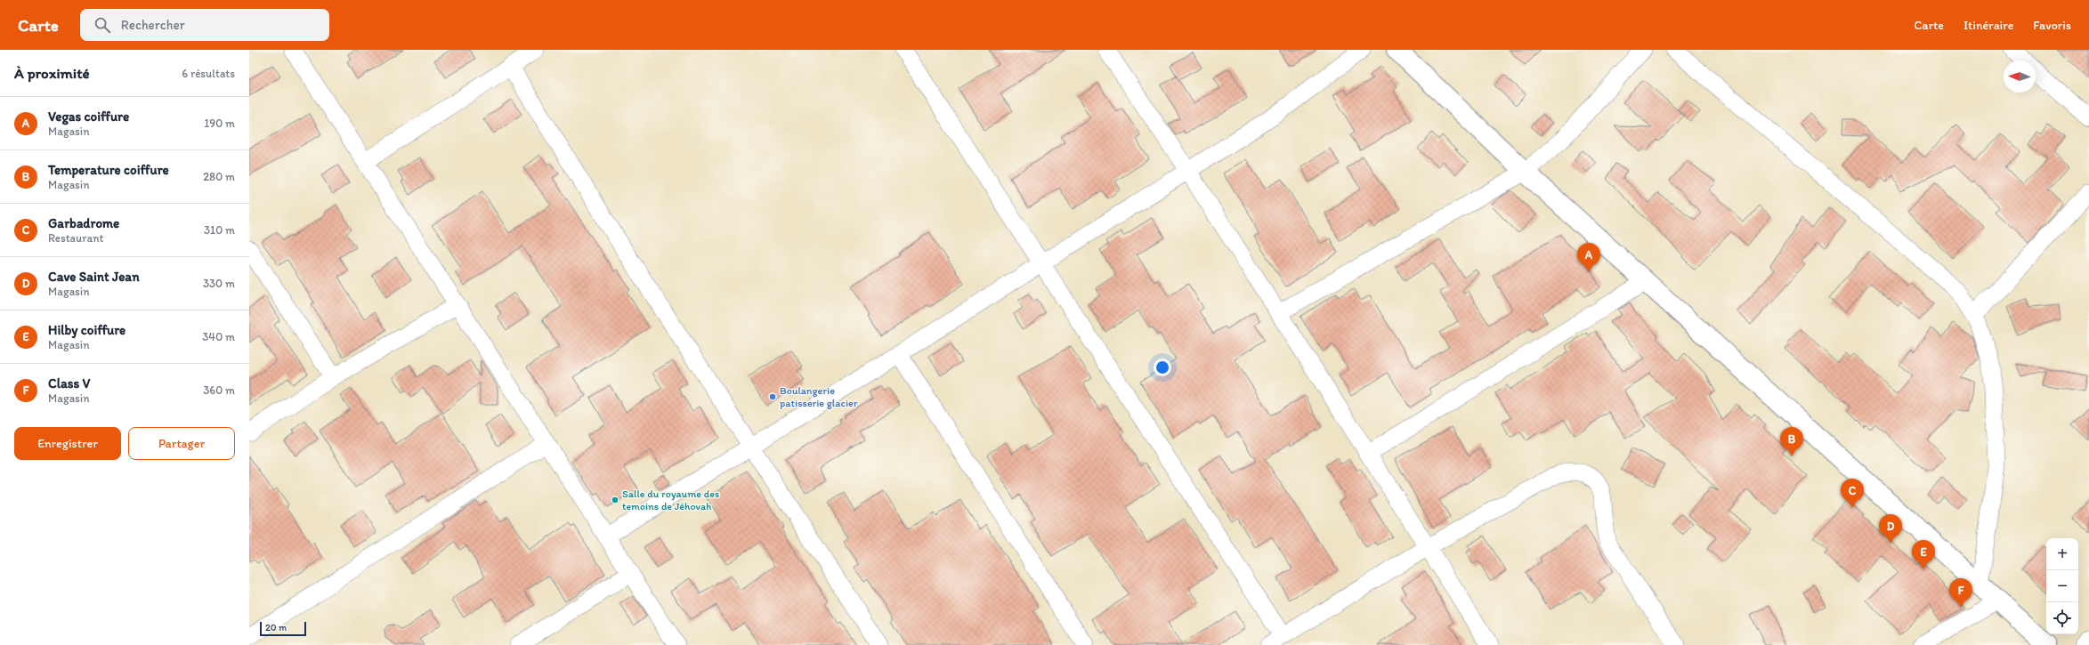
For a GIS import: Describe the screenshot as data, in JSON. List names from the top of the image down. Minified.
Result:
{"places":["Boulangerie patisserie glacier","Salle du royaume des temoins de Jéhovah"],"scale_bar":"20 m","north":"left","page":{"header":"Carte","search":"Rechercher","nav":["Carte","Itinéraire","Favoris"],"heading":["À proximité","6 résultats"],"list":[{"mark":"A","name":"Vegas coiffure","note":"Magasin","value":"190 m"},{"mark":"B","name":"Temperature coiffure","note":"Magasin","value":"280 m"},{"mark":"C","name":"Garbadrome","note":"Restaurant","value":"310 m"},{"mark":"D","name":"Cave Saint Jean","note":"Magasin","value":"330 m"},{"mark":"E","name":"Hilby coiffure","note":"Magasin","value":"340 m"},{"mark":"F","name":"Class V","note":"Magasin","value":"360 m"}],"pins":["A","B","C","D","E","F"],"buttons":["Enregistrer","Partager"],"map_buttons":["+","−"],"scale":"20 m"}}
